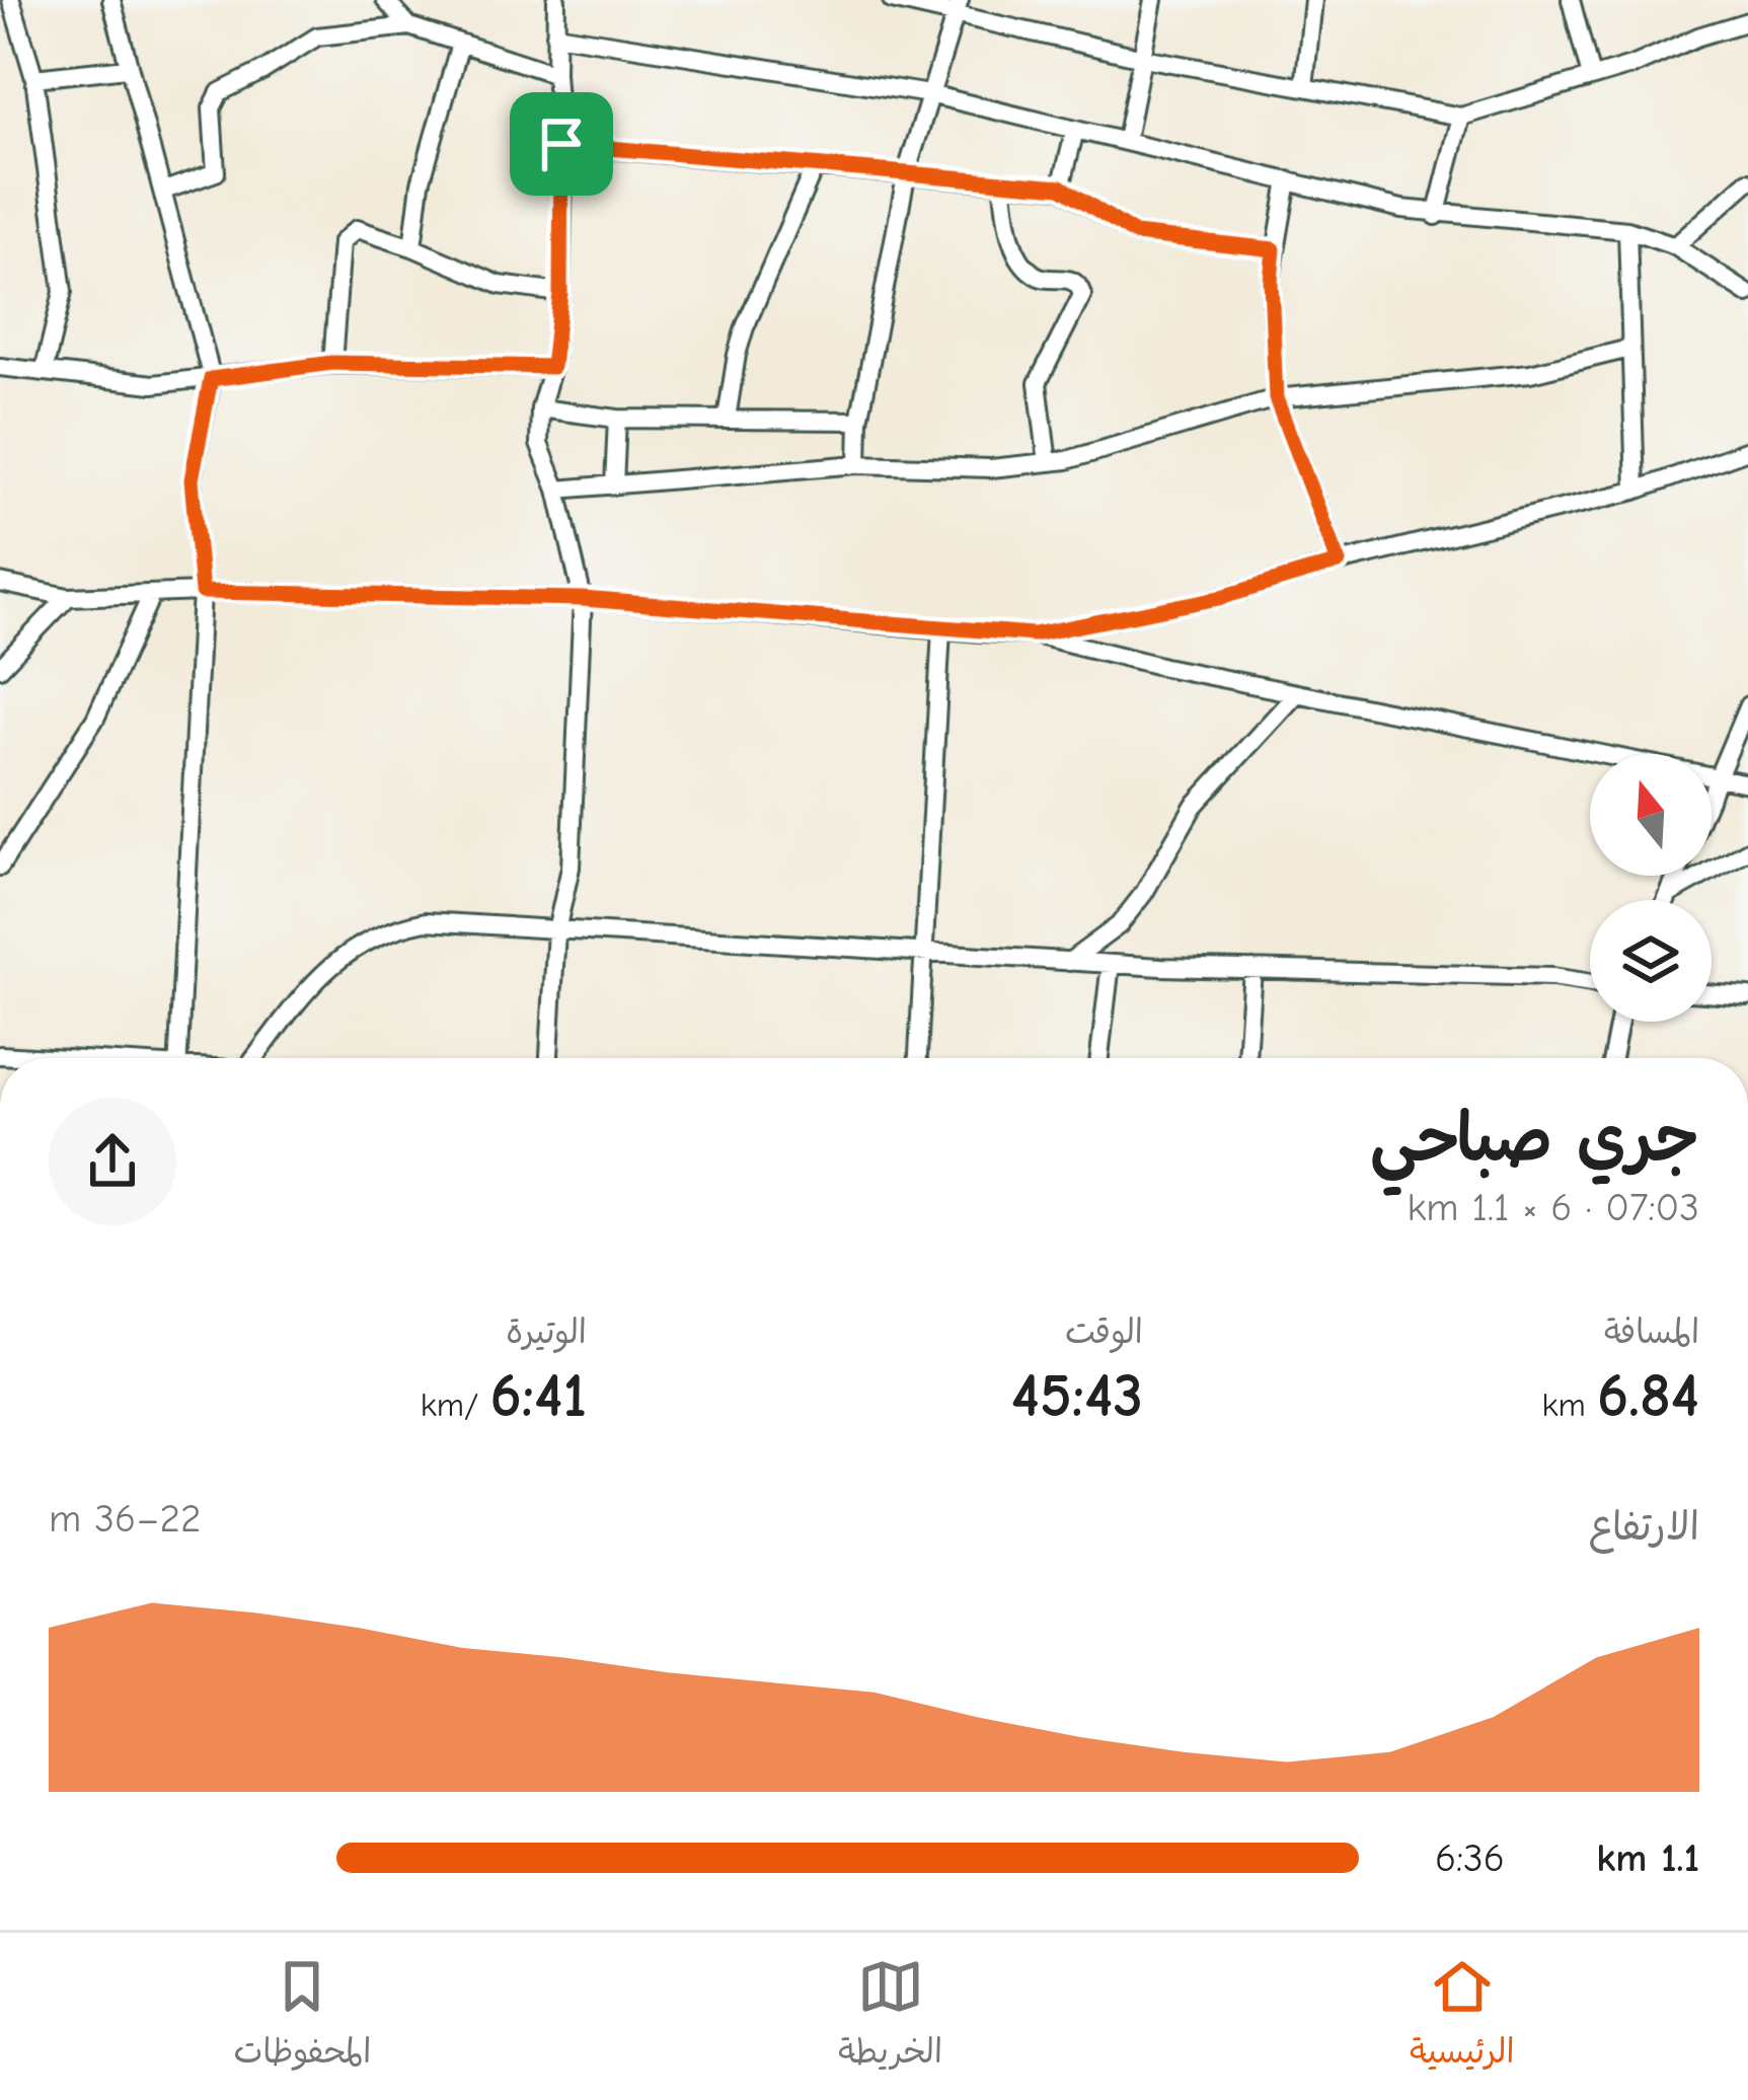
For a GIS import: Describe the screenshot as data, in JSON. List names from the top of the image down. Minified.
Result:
{"north":"top","page":{"heading":["جري صباحي","07:03 · 6 × 1.1 km"],"stats":[["المسافة","6.84 km"],["الوقت","45:43"],["الوتيرة","6:41 /km"]],"chart":["الارتفاع","22–36 m"],"list":[{"name":"1.1 km","note":"6:36"}],"tabs":["الرئيسية","الخريطة","المحفوظات"]}}
